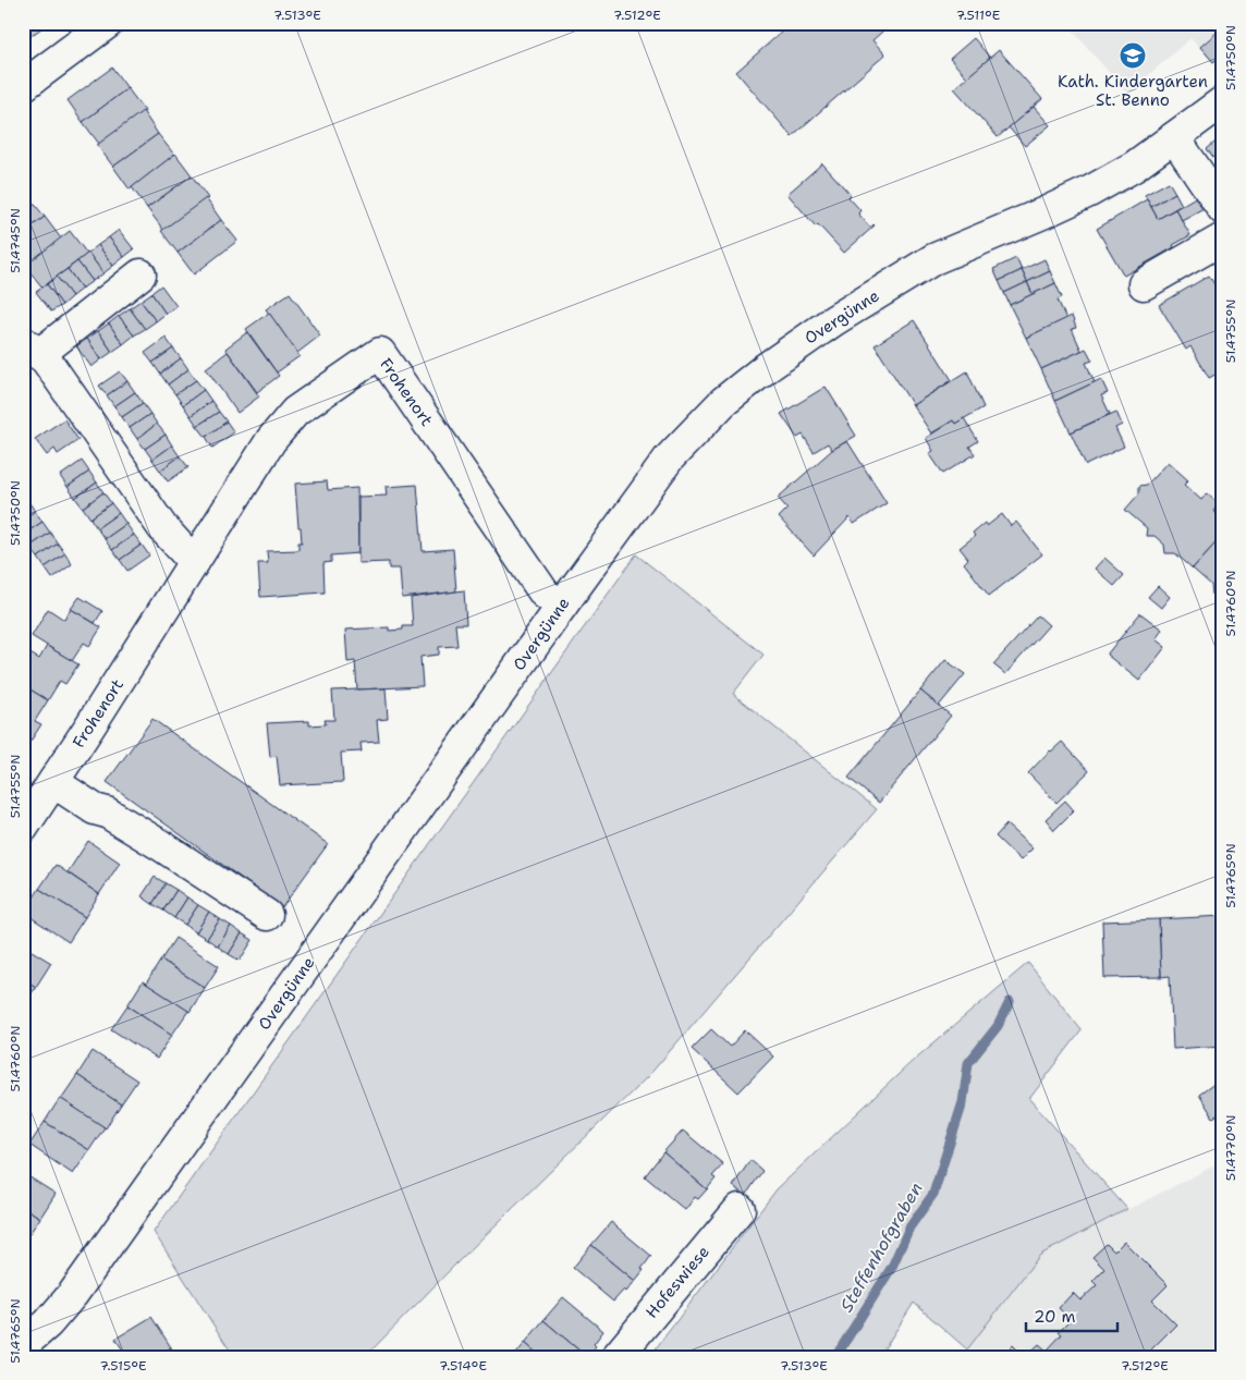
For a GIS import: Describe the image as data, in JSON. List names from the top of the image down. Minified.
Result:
{"streets":{"street":["Overgünne","Frohenort","Hofeswiese"]},"crossings":[["Overgünne","Frohenort"]],"water":["Steffenhofgraben"],"places":{"school or university":["Kath. Kindergarten St. Benno"]},"scale_bar":"20 m","coordinates":["7.513°E","7.512°E","7.511°E","51.4750°N","51.4745°N","51.4755°N","51.4760°N","51.4765°N","51.4770°N","7.515°E","7.514°E"]}
